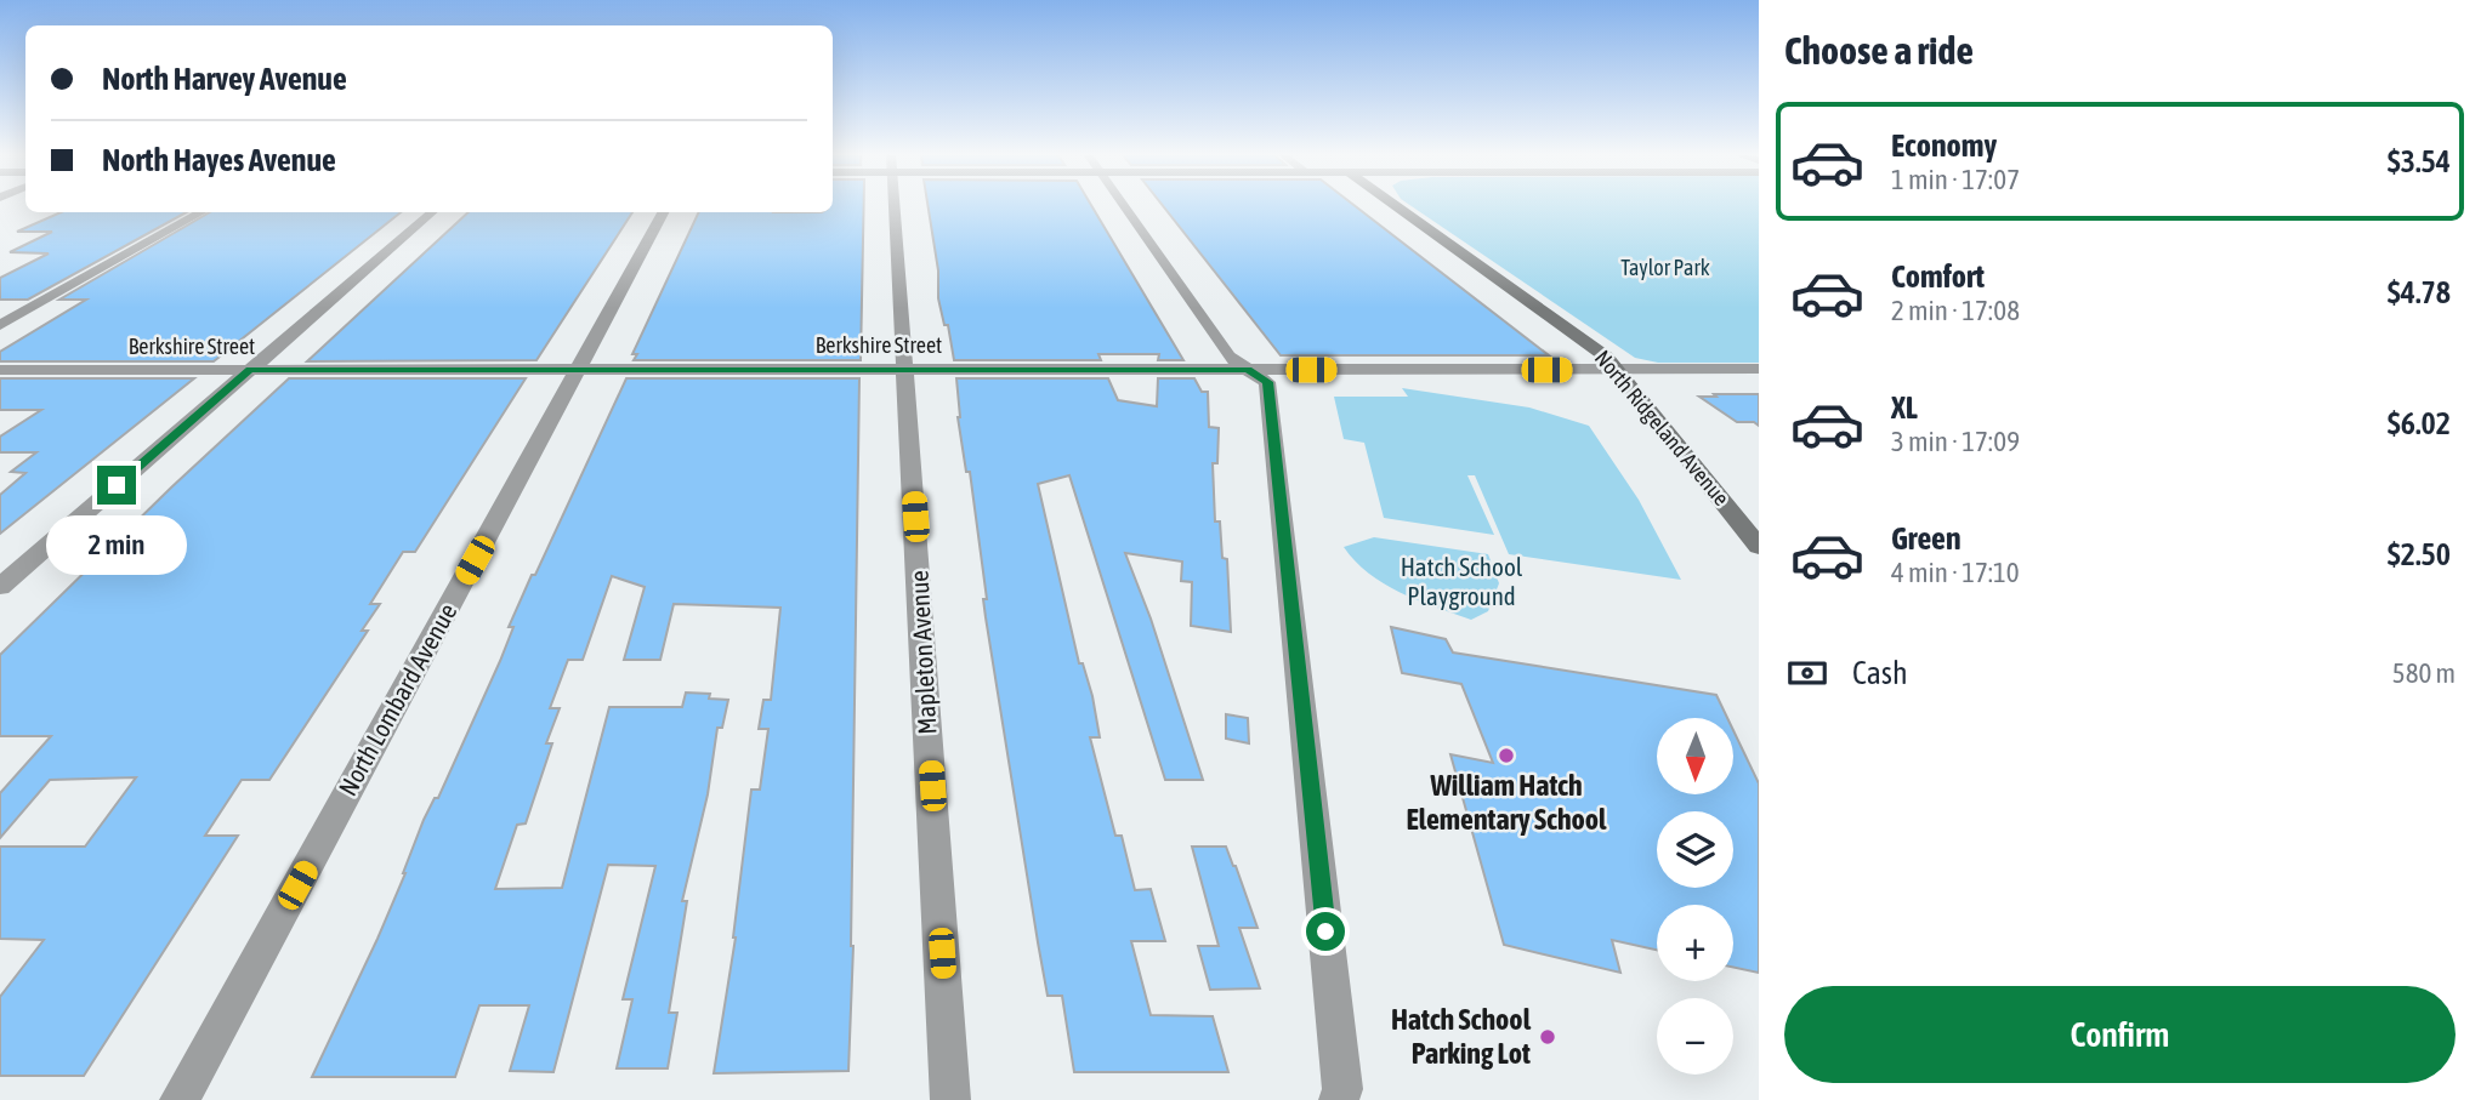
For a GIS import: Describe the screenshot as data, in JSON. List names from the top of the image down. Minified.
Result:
{"streets":{"street":["Berkshire Street","North Ridgeland Avenue","Mapleton Avenue","North Lombard Avenue"]},"crossings":[["Berkshire Street","North Ridgeland Avenue"],["Berkshire Street","Mapleton Avenue"],["Berkshire Street","North Lombard Avenue"]],"parks":["Taylor Park","Hatch School Playground"],"places":["William Hatch Elementary School","Hatch School Parking Lot"],"north":"bottom","page":{"heading":"Choose a ride","banner":["North Harvey Avenue","North Hayes Avenue"],"list":[{"name":"Economy","note":"1 min · 17:07","value":"$3.54"},{"name":"Comfort","note":"2 min · 17:08","value":"$4.78"},{"name":"XL","note":"3 min · 17:09","value":"$6.02"},{"name":"Green","note":"4 min · 17:10","value":"$2.50"}],"bubble":"2 min","pay":["Cash","580 m"],"map_buttons":["+","−"],"buttons":"Confirm"}}
